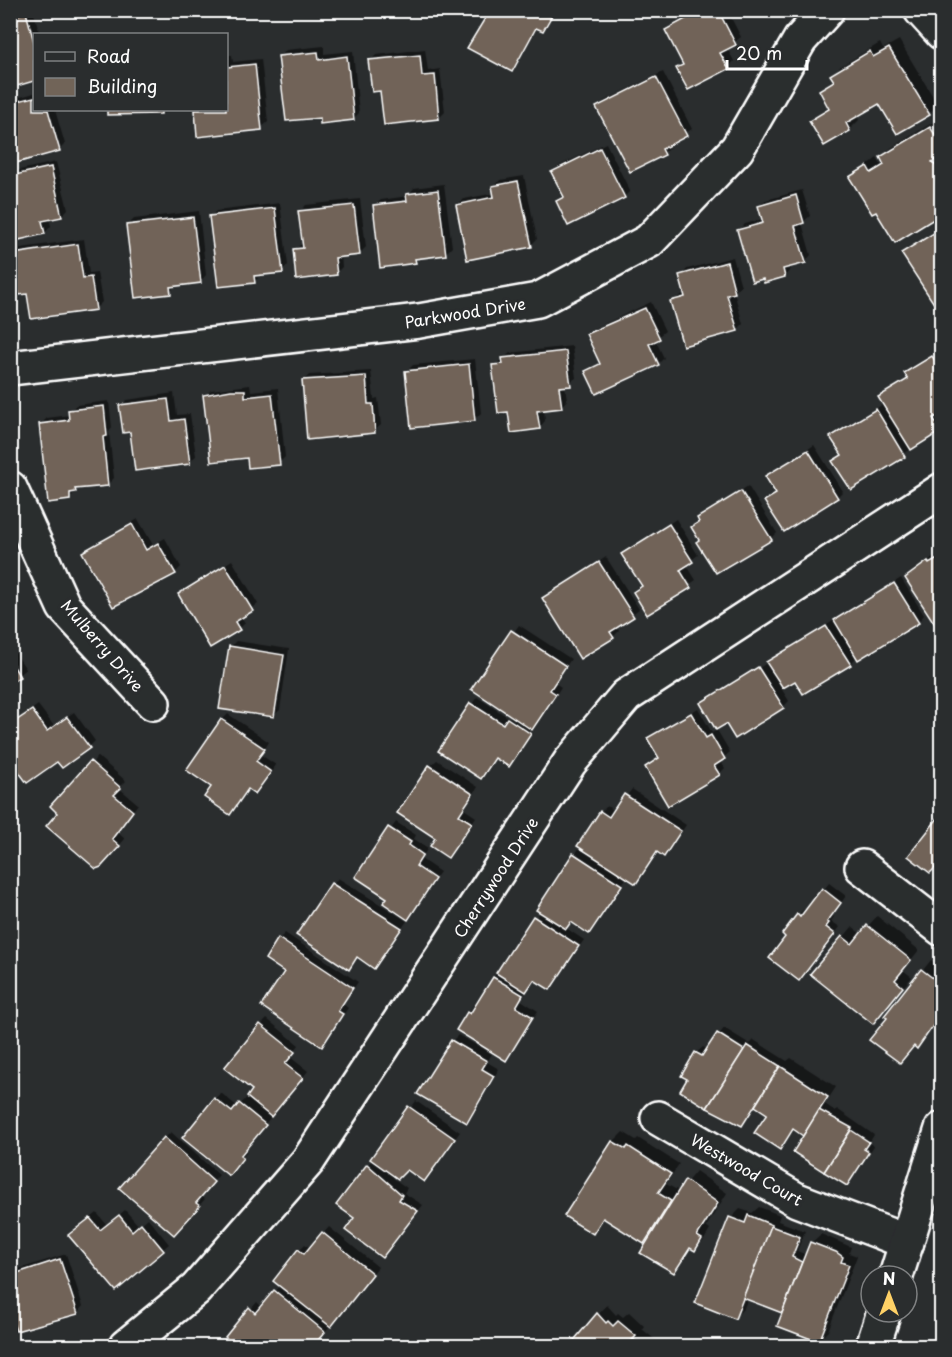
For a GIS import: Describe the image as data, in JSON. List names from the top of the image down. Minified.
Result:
{"streets":{"street":["Parkwood Drive","Mulberry Drive","Cherrywood Drive","Westwood Court"]},"legend":["Road","Building"],"scale_bar":"20 m","north":"top"}
